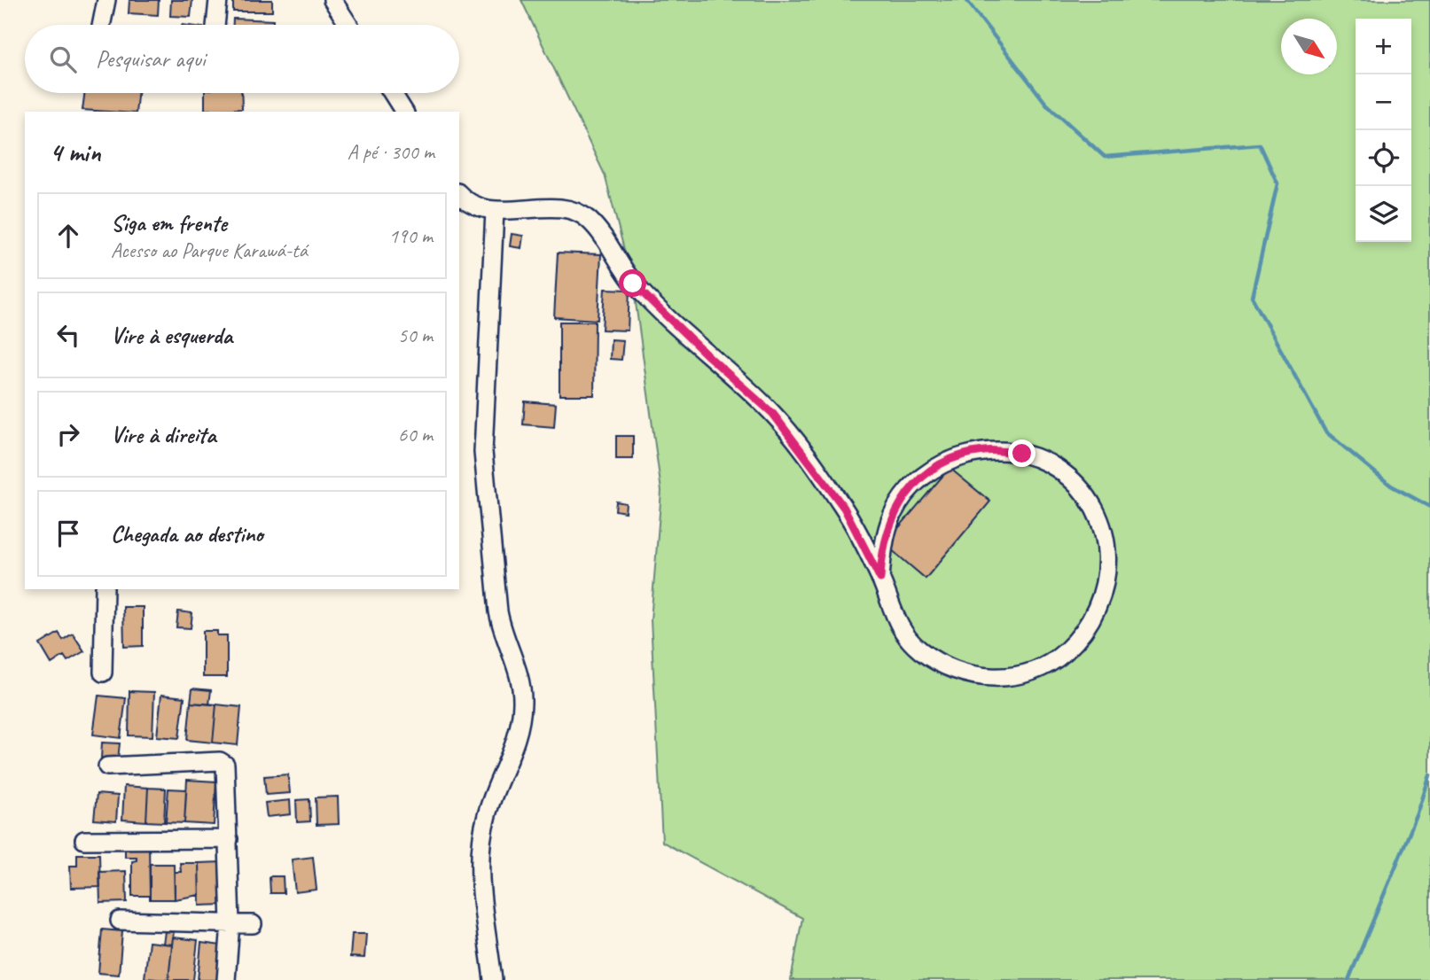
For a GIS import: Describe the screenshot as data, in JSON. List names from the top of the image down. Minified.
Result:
{"north":"bottom right","page":{"map_buttons":["+","−"],"search":"Pesquisar aqui","heading":["4 min","A pé · 300 m"],"list":[["Siga em frente","Acesso ao Parque Karawá-tá","190 m"],["Vire à esquerda","50 m"],["Vire à direita","60 m"],"Chegada ao destino"]}}
